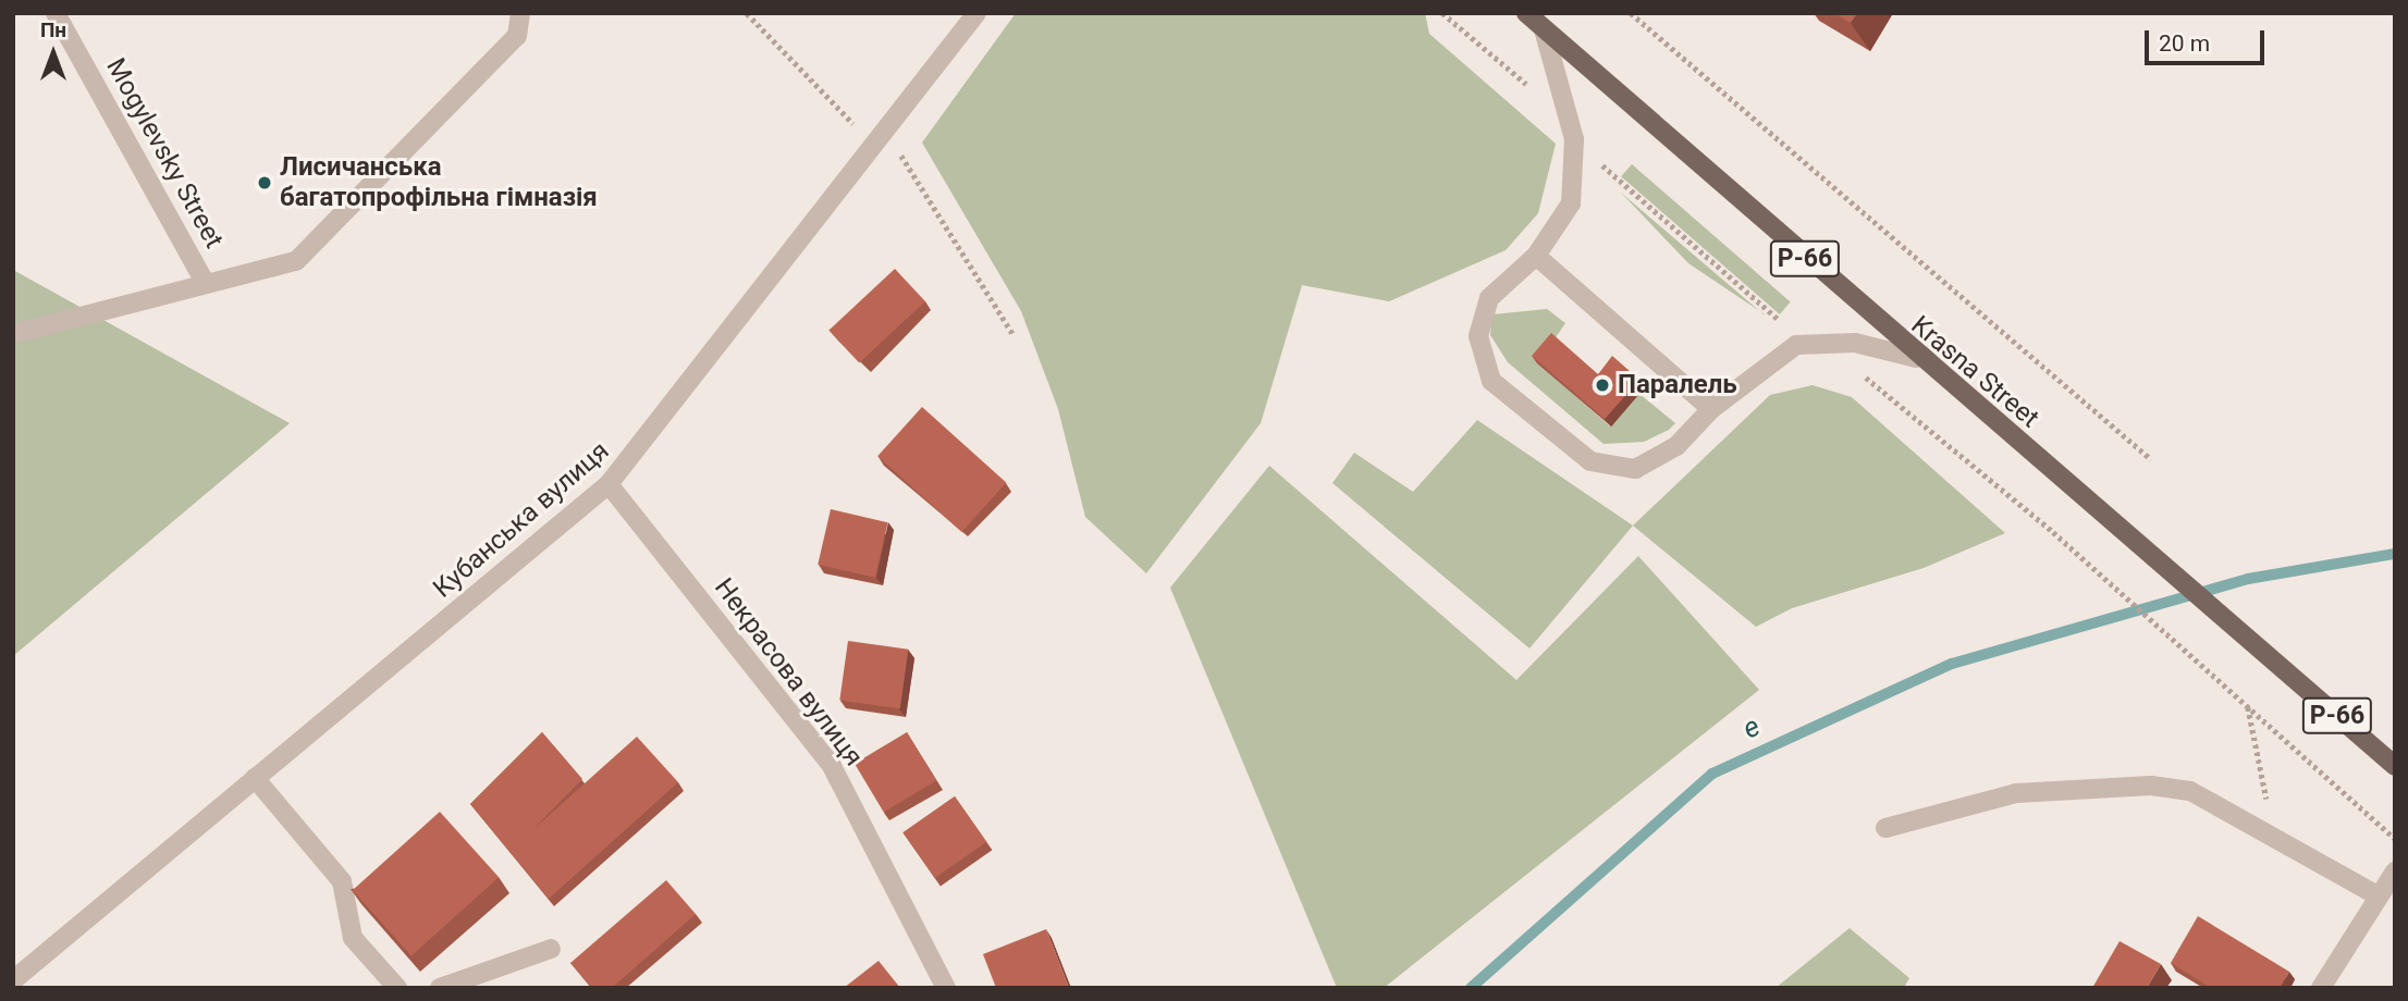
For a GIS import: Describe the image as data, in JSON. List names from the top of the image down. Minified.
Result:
{"streets":{"main road":["Р-66","Krasna Street"],"street":["Mogylevsky Street","Кубанська вулиця","Некрасова вулиця"]},"crossings":[["Кубанська вулиця","Некрасова вулиця"]],"water":["e"],"places":["Лисичанська багатопрофільна гімназія","Паралель"],"scale_bar":"20 m","north":"top"}
